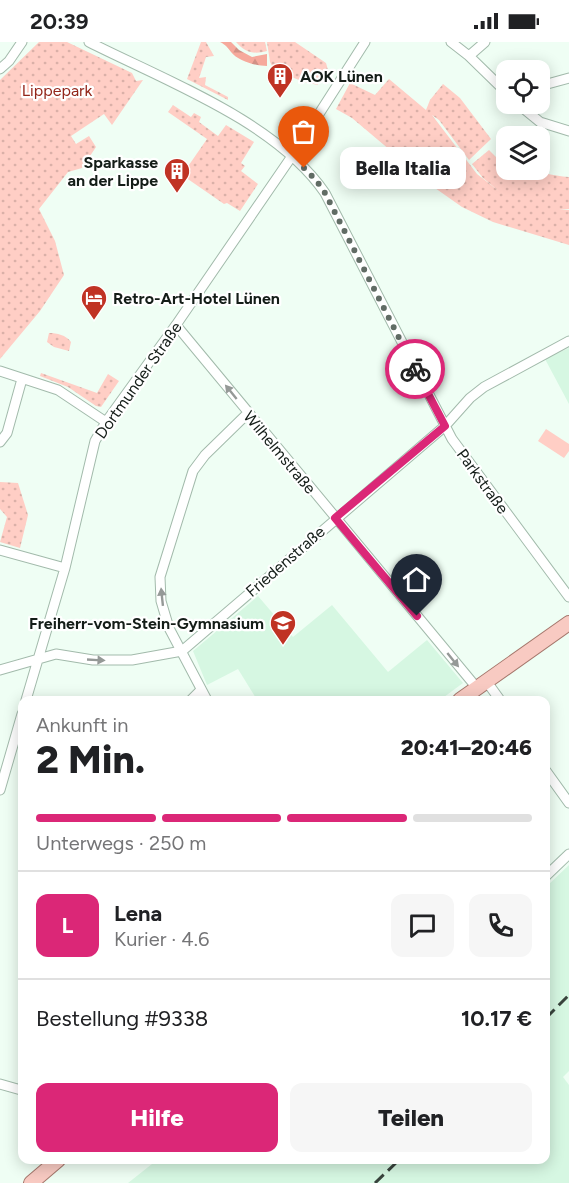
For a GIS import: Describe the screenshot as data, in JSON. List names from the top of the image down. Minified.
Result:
{"streets":{"street":["Dortmunder Straße","Wilhelmstraße","Parkstraße","Friedenstraße"]},"crossings":[["Dortmunder Straße","Wilhelmstraße"],["Dortmunder Straße","Parkstraße"],["Wilhelmstraße","Friedenstraße"],["Parkstraße","Friedenstraße"]],"parks":["Lippepark"],"places":{"building":["AOK Lünen","Sparkasse an der Lippe"],"other":["Bella Italia"],"hotel":["Retro-Art-Hotel Lünen"],"school or university":["Freiherr-vom-Stein-Gymnasium"]},"page":{"status":"20:39","bubble":"Bella Italia","heading":["2 Min.","Ankunft in","20:41–20:46"],"panel":["Lena","Kurier · 4.6","Bestellung #9338","10.17 €"],"bar":"Unterwegs · 250 m","round":"L","buttons":["Hilfe","Teilen"]}}
